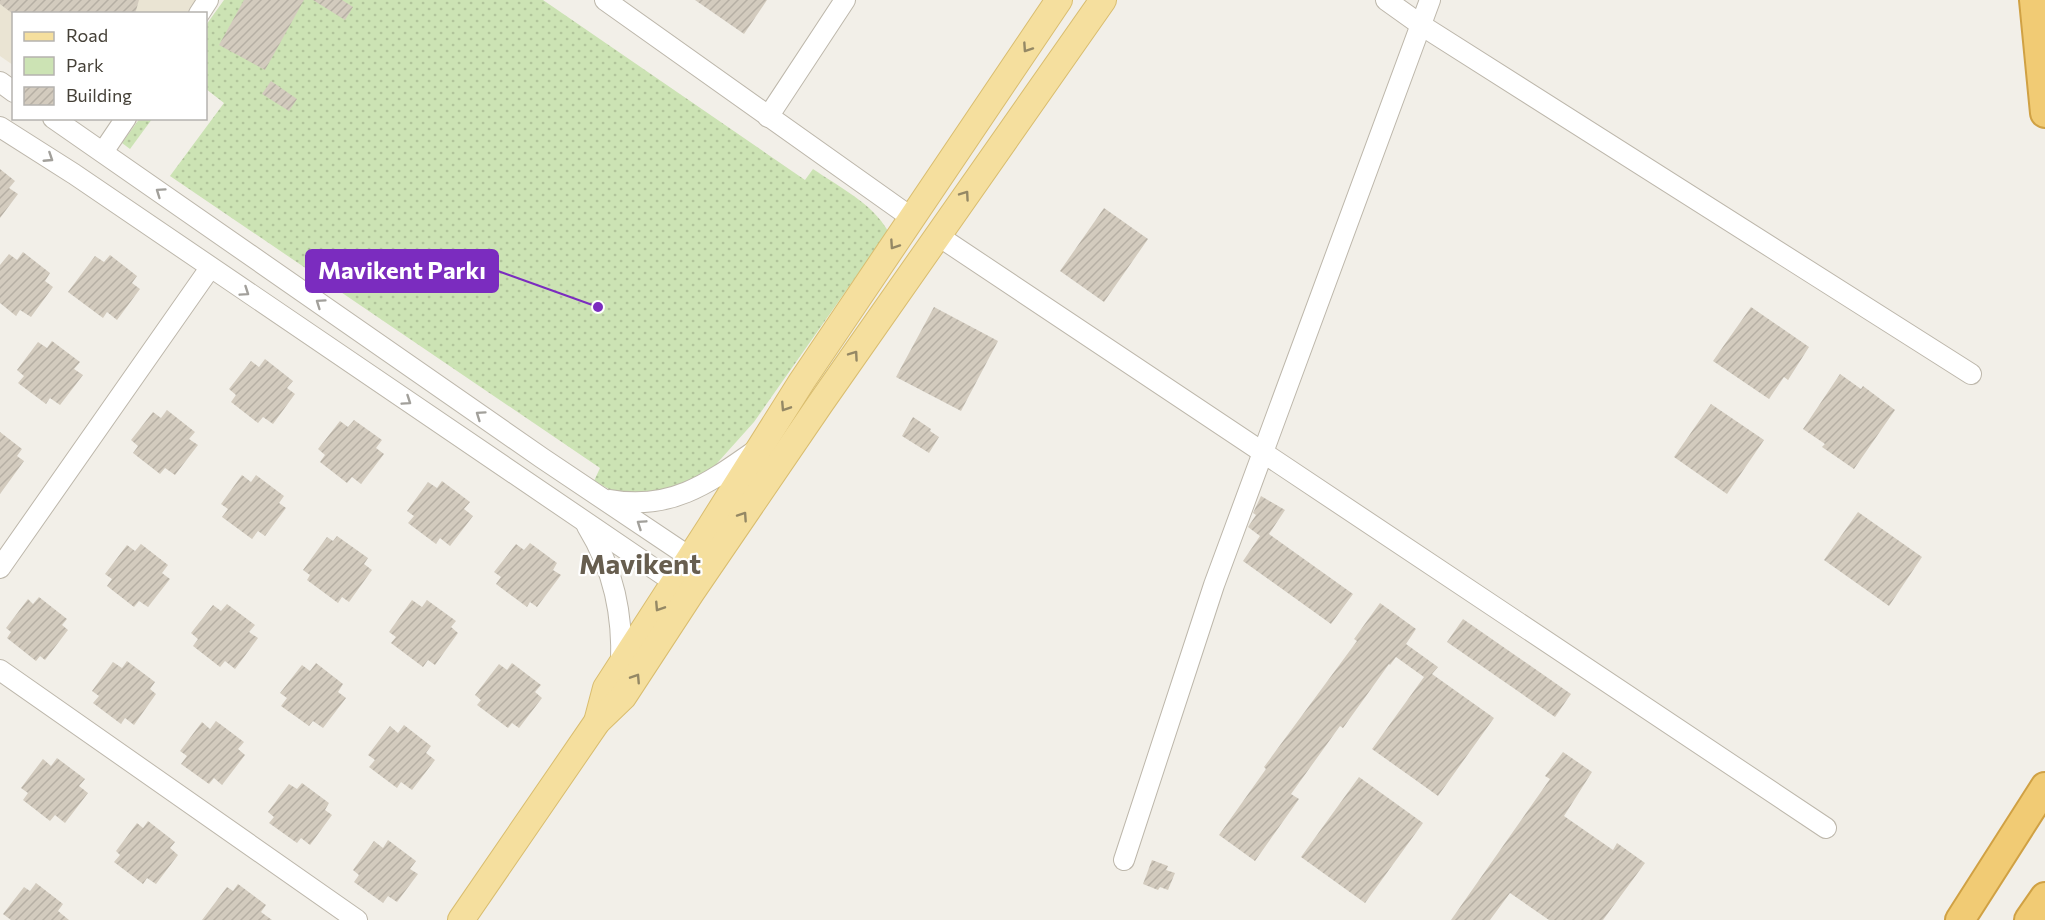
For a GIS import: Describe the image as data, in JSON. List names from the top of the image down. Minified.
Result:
{"districts":["Mavikent"],"places":["Mavikent Parkı"],"legend":["Road","Park","Building"]}
